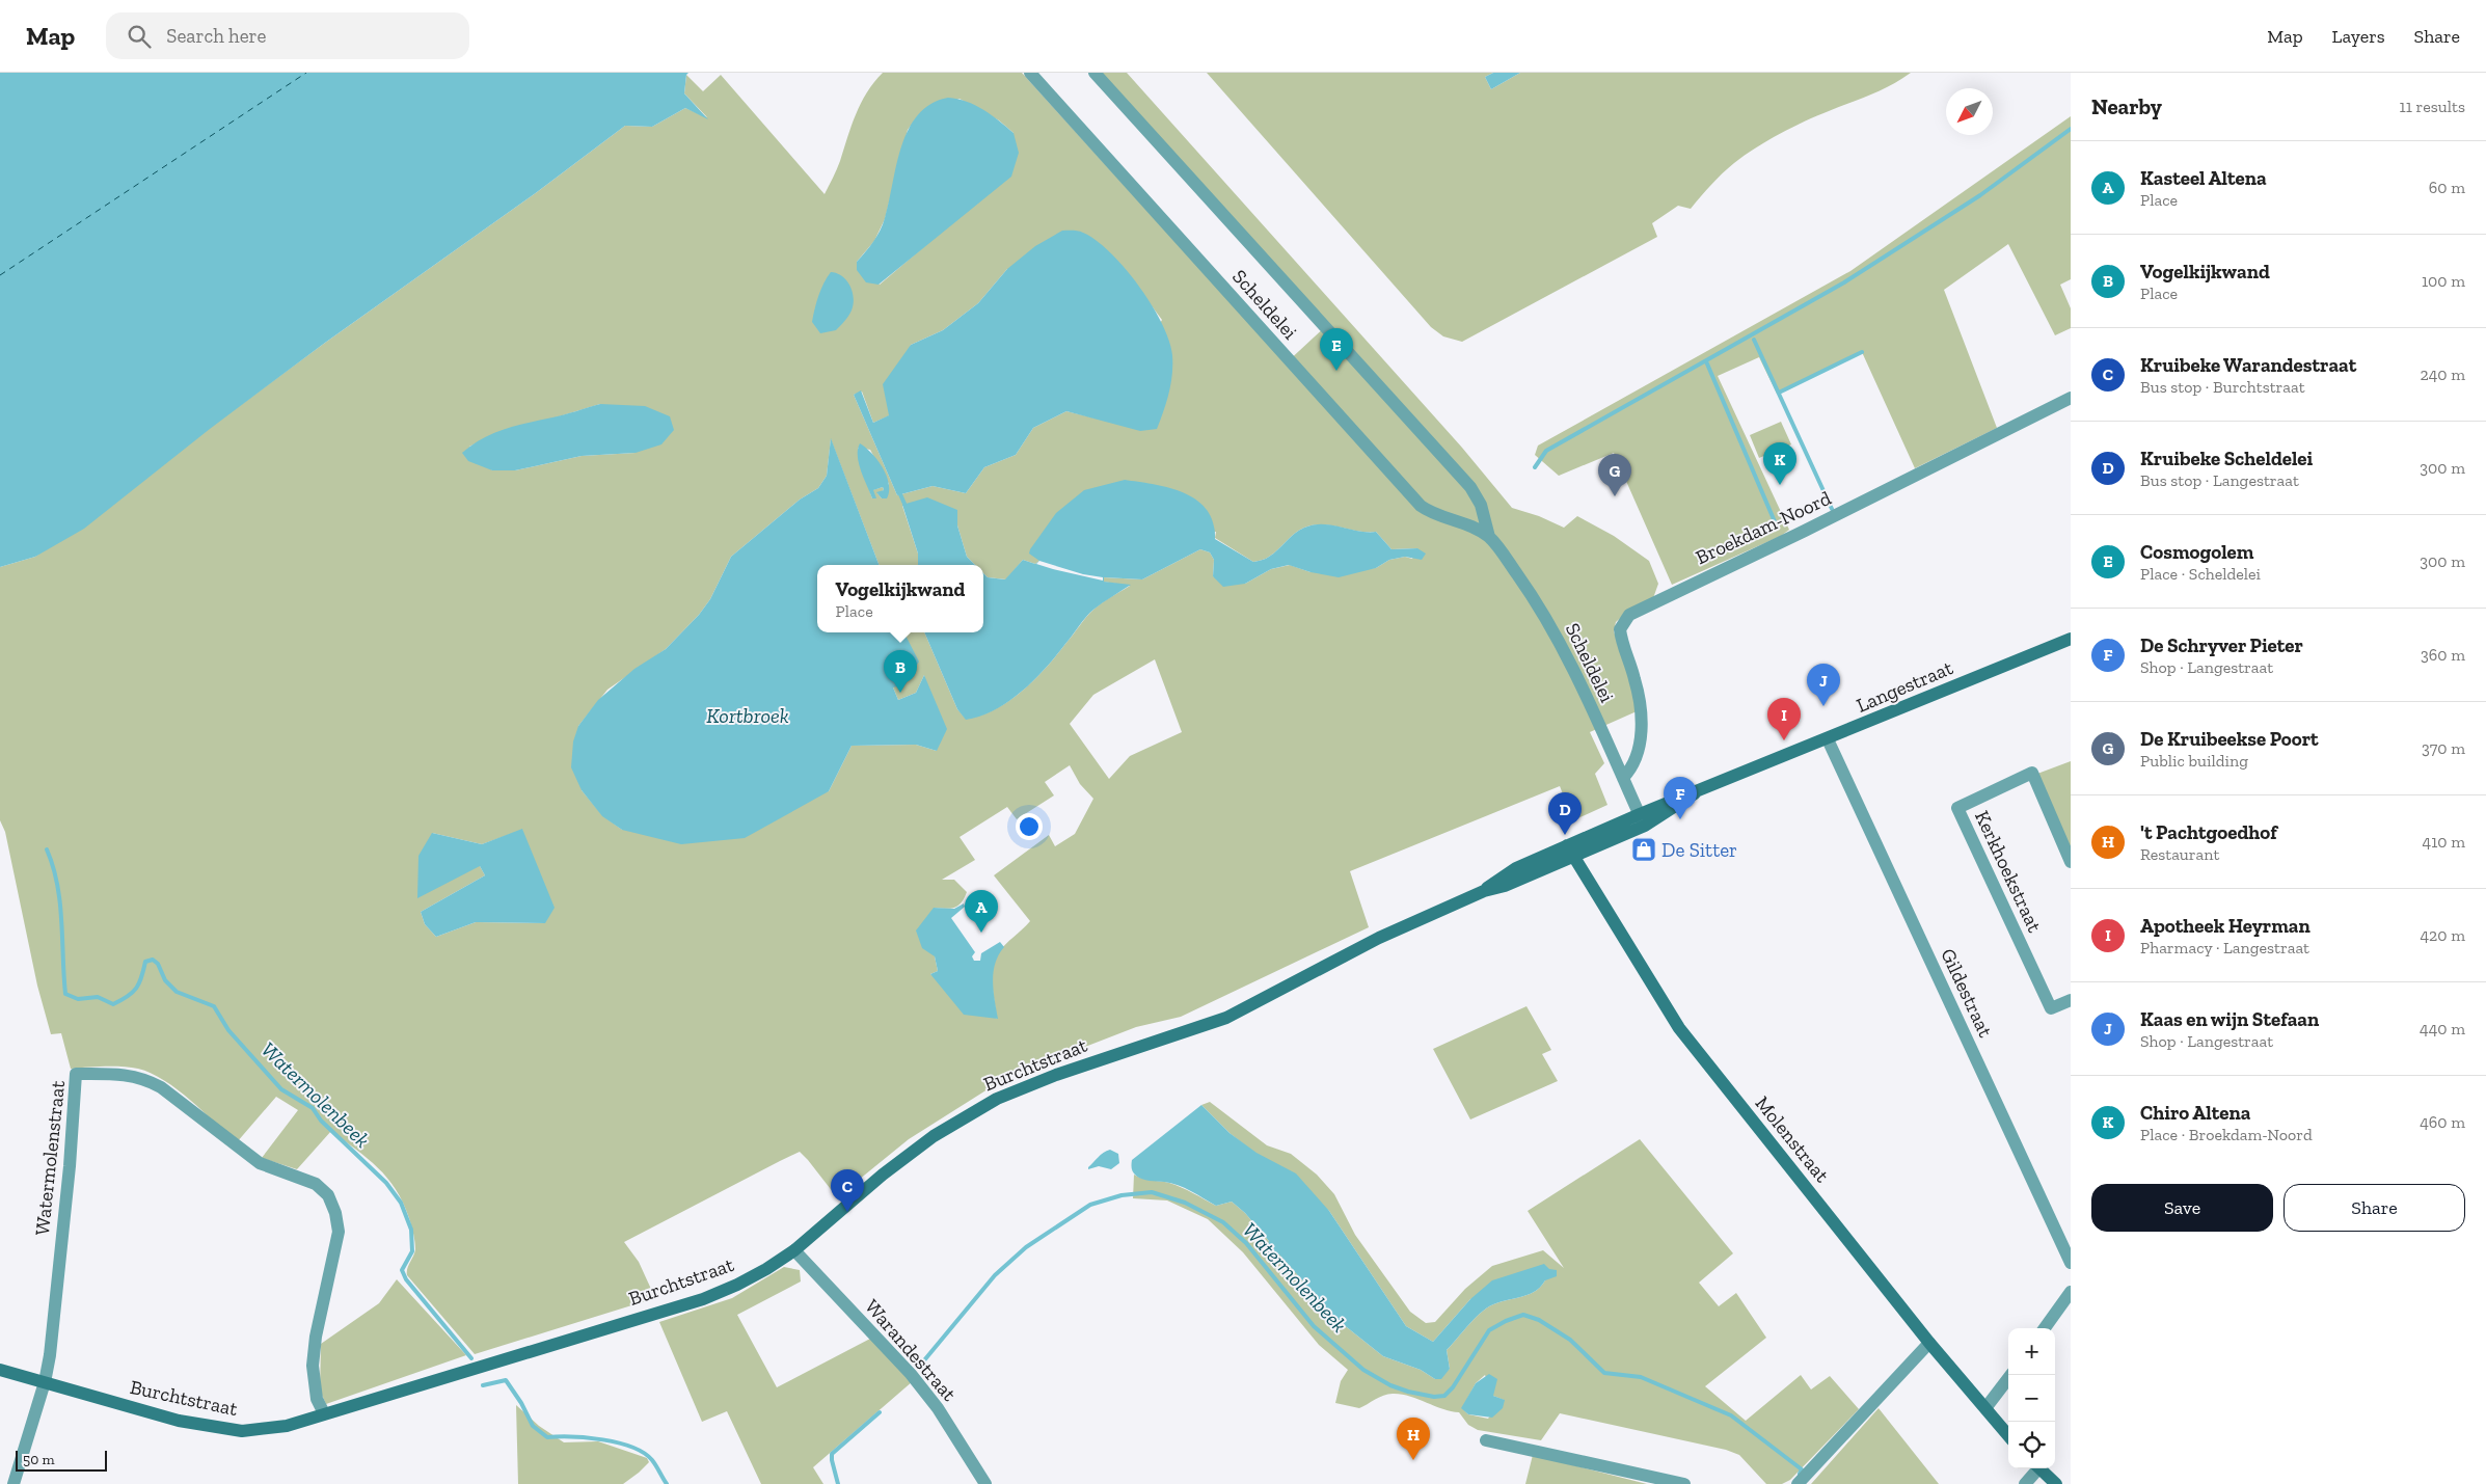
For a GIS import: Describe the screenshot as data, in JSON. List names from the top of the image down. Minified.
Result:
{"streets":{"main road":["Langestraat","Burchtstraat","Molenstraat"],"street":["Scheldelei","Broekdam-Noord","Kerkhoekstraat","Gildestraat","Watermolenstraat","Warandestraat"]},"crossings":[["Scheldelei","Broekdam-Noord"],["Scheldelei","Langestraat"],["Langestraat","Gildestraat"],["Langestraat","Burchtstraat"],["Langestraat","Molenstraat"],["Burchtstraat","Molenstraat"],["Burchtstraat","Watermolenstraat"],["Burchtstraat","Warandestraat"]],"water":["Kortbroek","Watermolenbeek"],"places":{"shop":["De Sitter"]},"scale_bar":"50 m","north":"bottom left","page":{"header":"Map","search":"Search here","nav":["Map","Layers","Share"],"heading":["Nearby","11 results"],"list":[{"mark":"A","name":"Kasteel Altena","note":"Place","value":"60 m"},{"mark":"B","name":"Vogelkijkwand","note":"Place","value":"100 m"},{"mark":"C","name":"Kruibeke Warandestraat","note":"Bus stop · Burchtstraat","value":"240 m"},{"mark":"D","name":"Kruibeke Scheldelei","note":"Bus stop · Langestraat","value":"300 m"},{"mark":"E","name":"Cosmogolem","note":"Place · Scheldelei","value":"300 m"},{"mark":"F","name":"De Schryver Pieter","note":"Shop · Langestraat","value":"360 m"},{"mark":"G","name":"De Kruibeekse Poort","note":"Public building","value":"370 m"},{"mark":"H","name":"'t Pachtgoedhof","note":"Restaurant","value":"410 m"},{"mark":"I","name":"Apotheek Heyrman","note":"Pharmacy · Langestraat","value":"420 m"},{"mark":"J","name":"Kaas en wijn Stefaan","note":"Shop · Langestraat","value":"440 m"},{"mark":"K","name":"Chiro Altena","note":"Place · Broekdam-Noord","value":"460 m"}],"pins":["E","K","G","B","J","I","F","D","A","C","H"],"popup":["Vogelkijkwand","Place"],"buttons":["Save","Share"],"map_buttons":["+","−"],"scale":"50 m"}}
